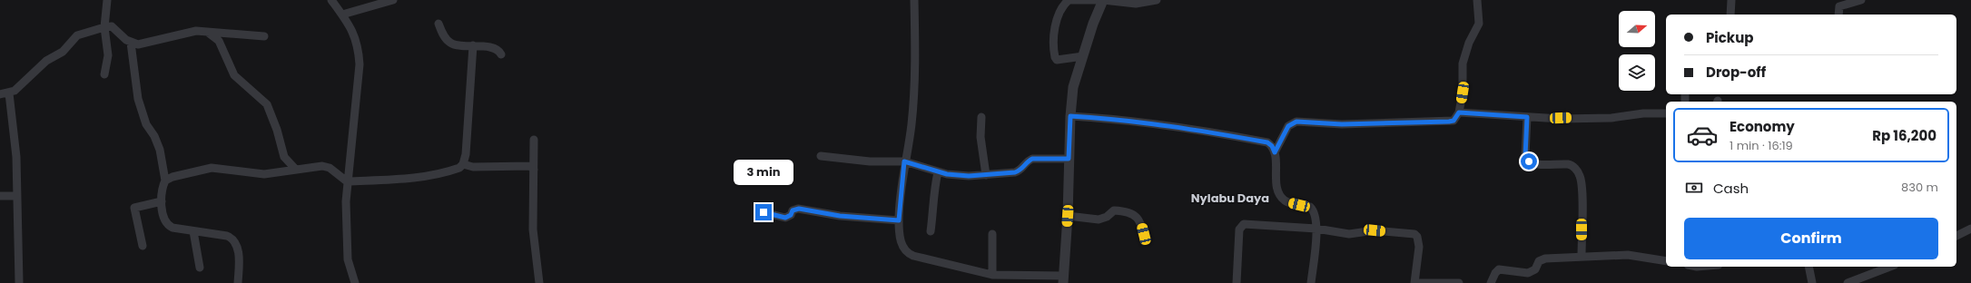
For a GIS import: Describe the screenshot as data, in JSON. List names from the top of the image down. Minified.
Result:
{"districts":["Nylabu Daya"],"north":"right","page":{"banner":["Pickup","Drop-off"],"list":[{"name":"Economy","note":"1 min · 16:19","value":"Rp 16,200"}],"bubble":"3 min","pay":["Cash","830 m"],"buttons":"Confirm"}}
